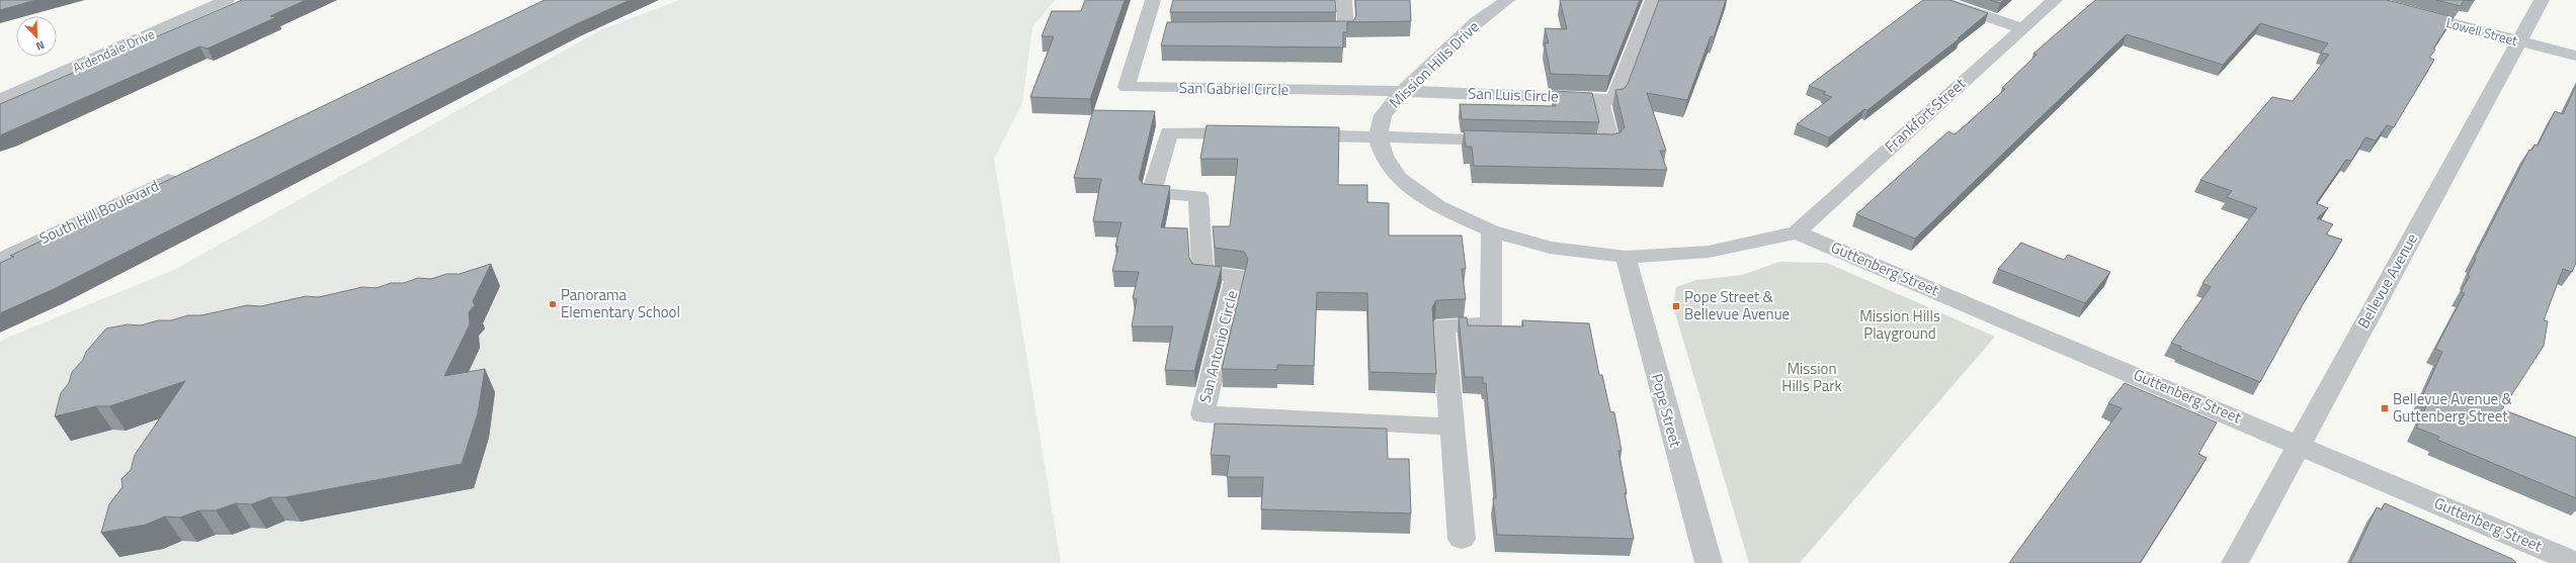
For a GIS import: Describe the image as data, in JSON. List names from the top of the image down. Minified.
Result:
{"streets":{"street":["Lowell Street","Ardendale Drive","Mission Hills Drive","San Gabriel Circle","San Luis Circle","Frankfort Street","South Hill Boulevard","Guttenberg Street","Bellevue Avenue","San Antonio Circle","Pope Street"]},"crossings":[["Lowell Street","Bellevue Avenue"],["Mission Hills Drive","San Gabriel Circle"],["Mission Hills Drive","San Luis Circle"],["San Gabriel Circle","San Luis Circle"],["Frankfort Street","Guttenberg Street"],["Guttenberg Street","Bellevue Avenue"]],"parks":["Mission Hills Playground","Mission Hills Park"],"places":{"other":["Panorama Elementary School"],"transit":["Pope Street & Bellevue Avenue","Bellevue Avenue & Guttenberg Street"]},"north":"bottom right"}
